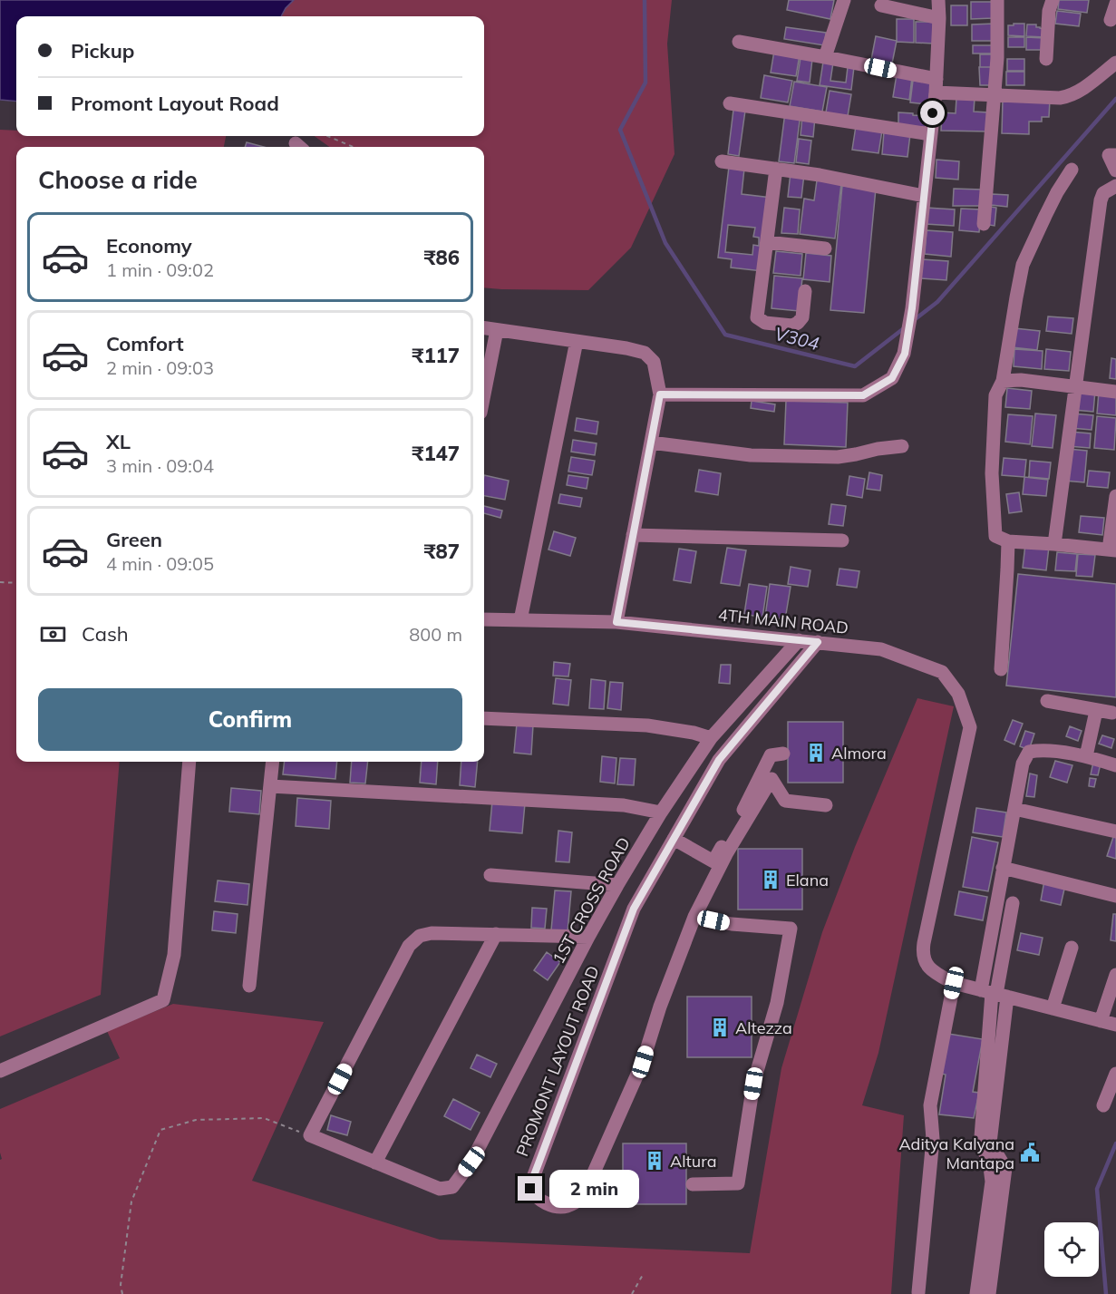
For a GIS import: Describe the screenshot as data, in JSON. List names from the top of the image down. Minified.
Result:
{"streets":{"street":["4TH MAIN ROAD","1ST CROSS ROAD","PROMONT LAYOUT ROAD"]},"crossings":[["4TH MAIN ROAD","1ST CROSS ROAD"],["4TH MAIN ROAD","PROMONT LAYOUT ROAD"]],"water":["V304"],"places":{"building":["Almora","Elana","Altezza","Altura"],"public building":["Aditya Kalyana Mantapa"]},"page":{"banner":["Pickup","Promont Layout Road"],"heading":"Choose a ride","list":[{"name":"Economy","note":"1 min · 09:02","value":"₹86"},{"name":"Comfort","note":"2 min · 09:03","value":"₹117"},{"name":"XL","note":"3 min · 09:04","value":"₹147"},{"name":"Green","note":"4 min · 09:05","value":"₹87"}],"pay":["Cash","800 m"],"buttons":"Confirm","bubble":"2 min"}}
